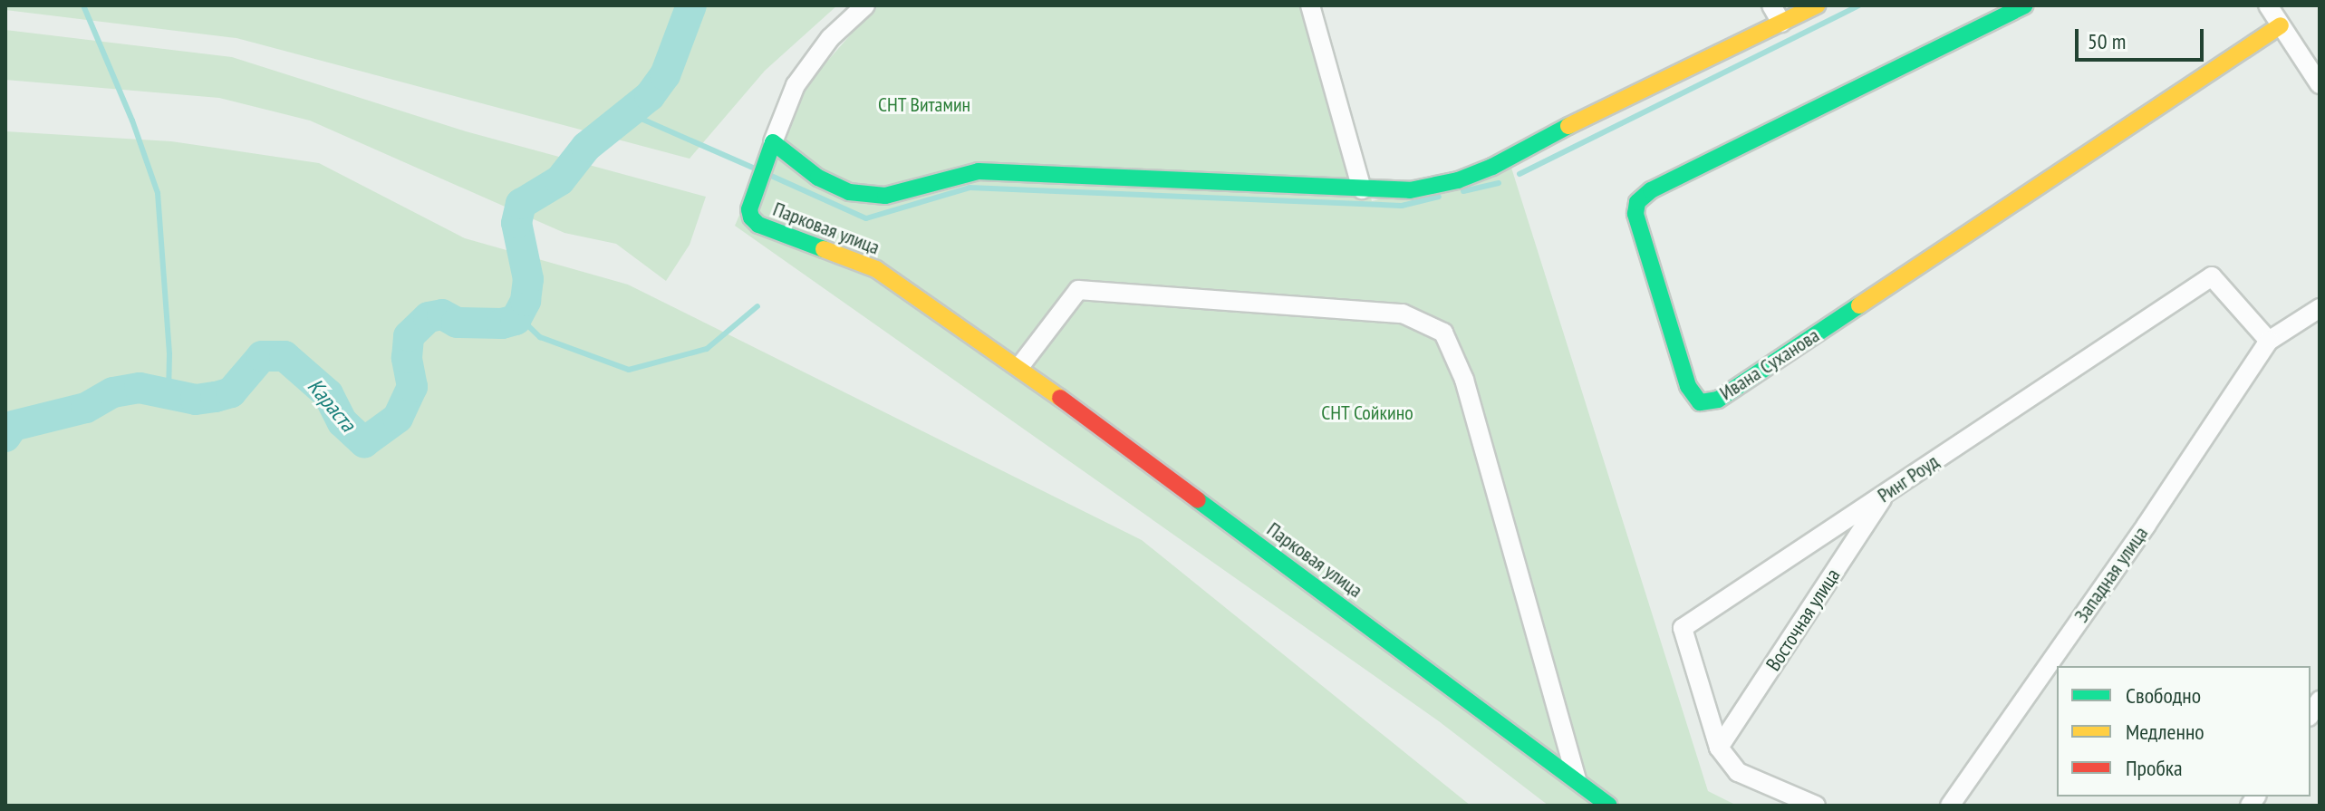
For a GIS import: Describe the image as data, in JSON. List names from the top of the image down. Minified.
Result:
{"streets":{"street":["Парковая улица","Ивана Суханова","Ринг Роуд","Западная улица","Восточная улица"]},"crossings":[["Ринг Роуд","Западная улица"],["Ринг Роуд","Восточная улица"]],"water":["Караста"],"parks":["СНТ Витамин","СНТ Сойкино"],"legend":["Свободно","Медленно","Пробка"],"scale_bar":"50 m"}
